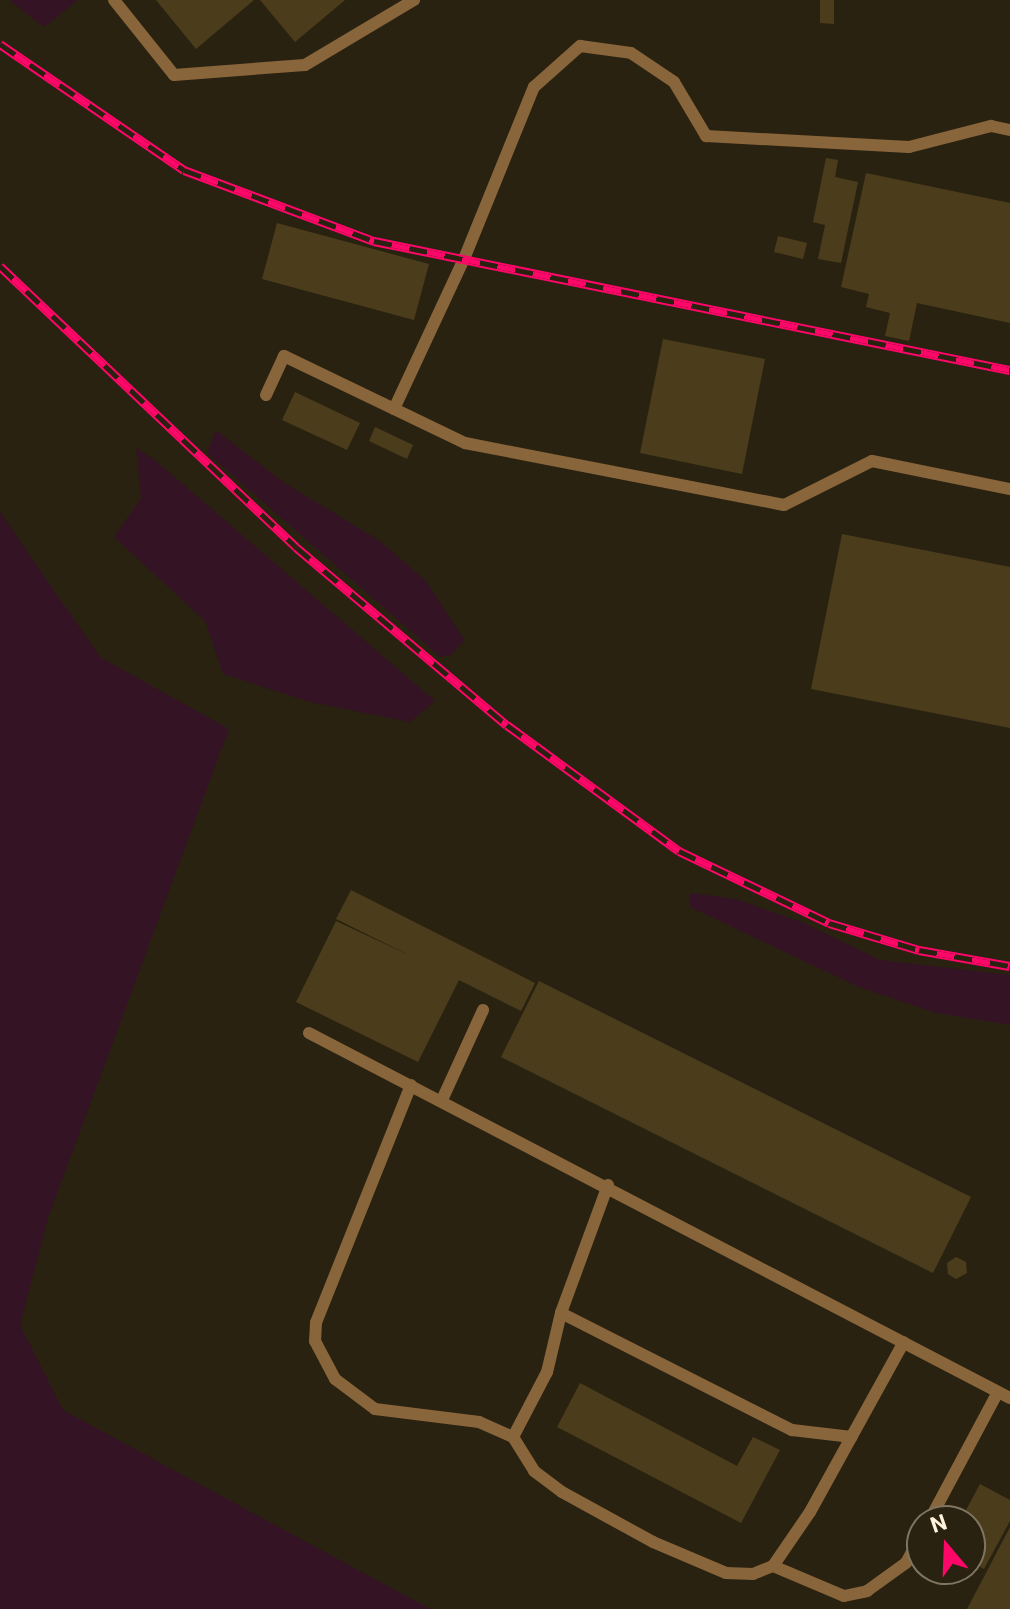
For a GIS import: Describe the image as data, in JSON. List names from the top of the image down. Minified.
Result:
{"north":"top"}
